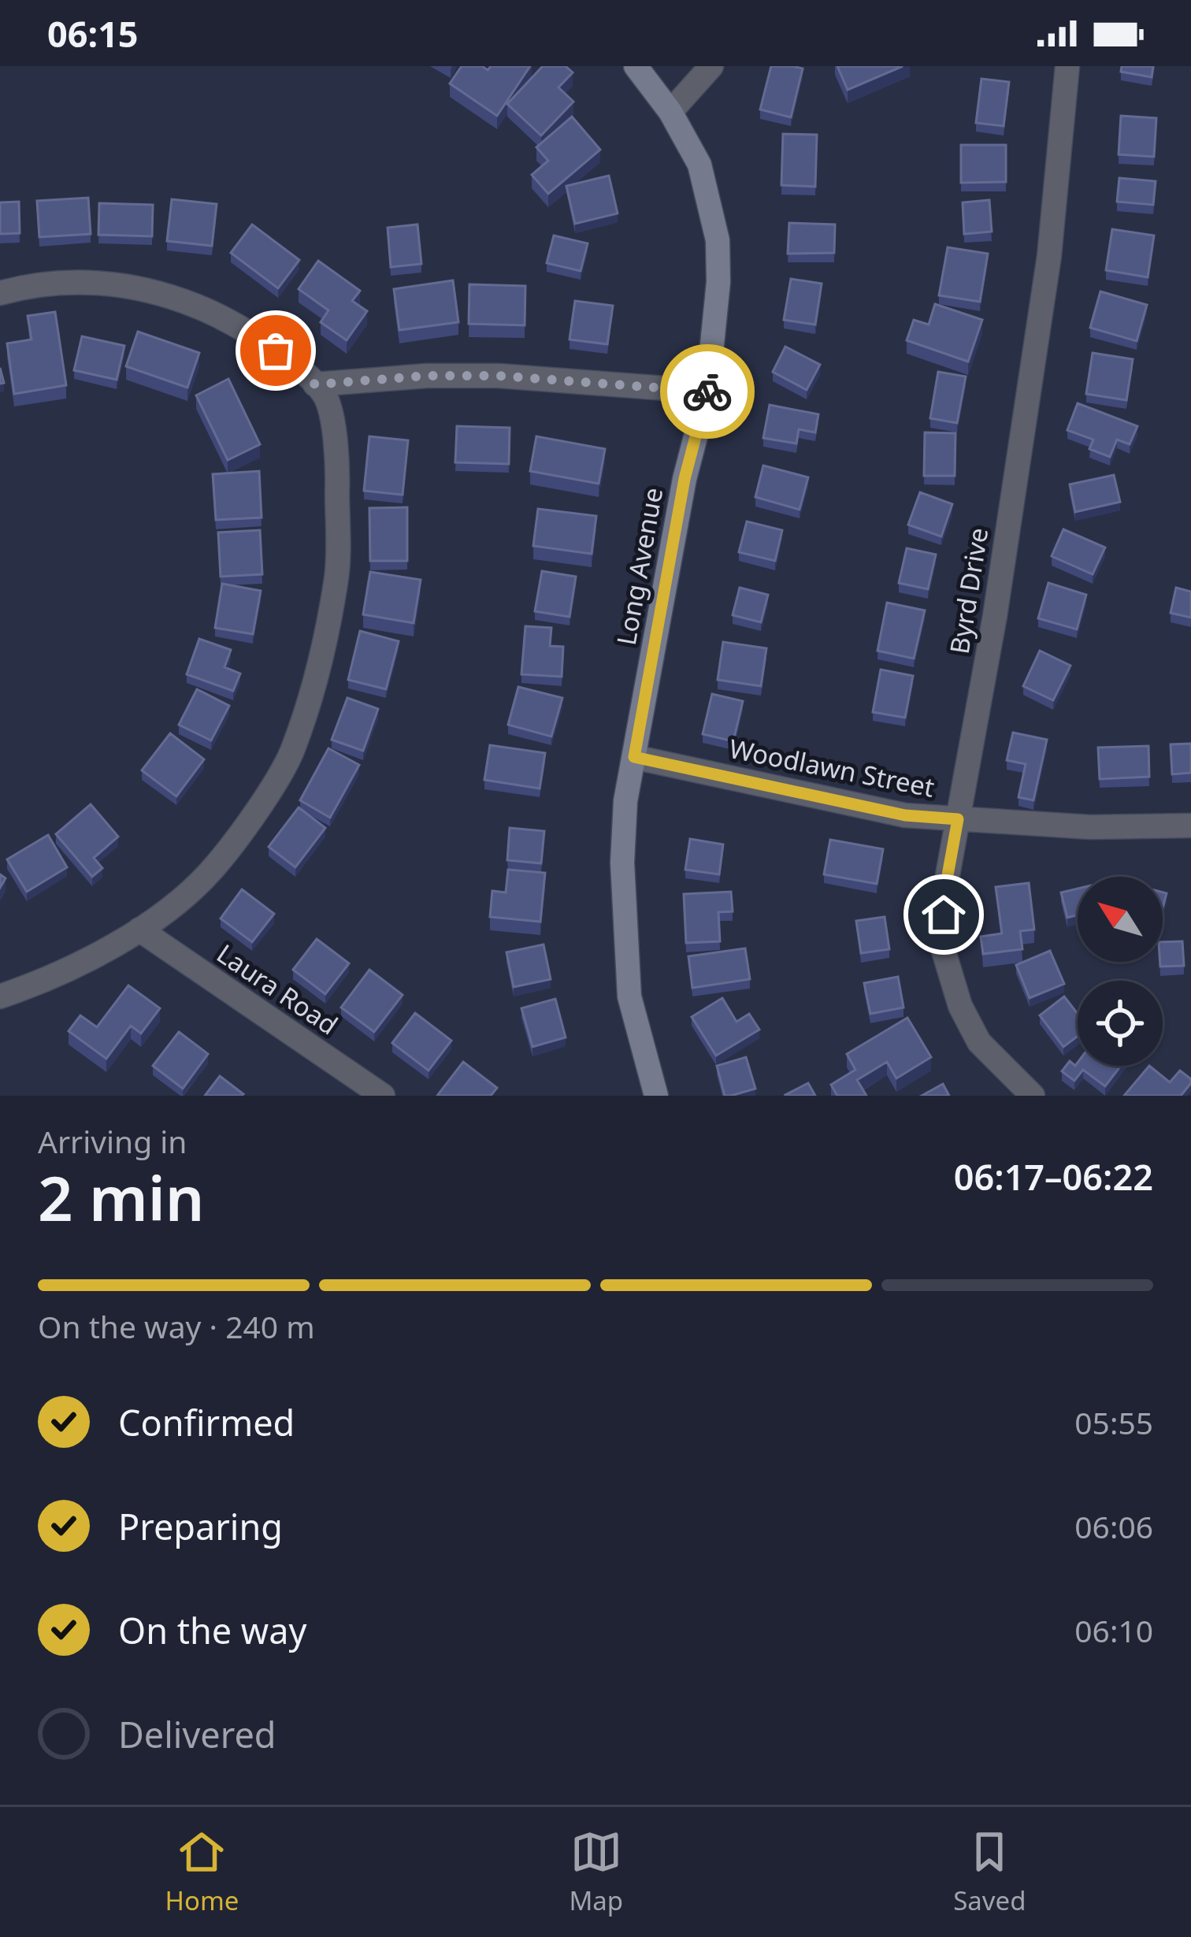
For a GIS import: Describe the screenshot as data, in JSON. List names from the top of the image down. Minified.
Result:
{"streets":{"street":["Long Avenue","Byrd Drive","Woodlawn Street","Laura Road"]},"crossings":[["Long Avenue","Woodlawn Street"],["Byrd Drive","Woodlawn Street"]],"north":"top left","page":{"status":"06:15","heading":["2 min","Arriving in","06:17–06:22"],"bar":"On the way · 240 m","list":[["Confirmed","05:55"],["Preparing","06:06"],["On the way","06:10"],"Delivered"],"tabs":["Home","Map","Saved"]}}
